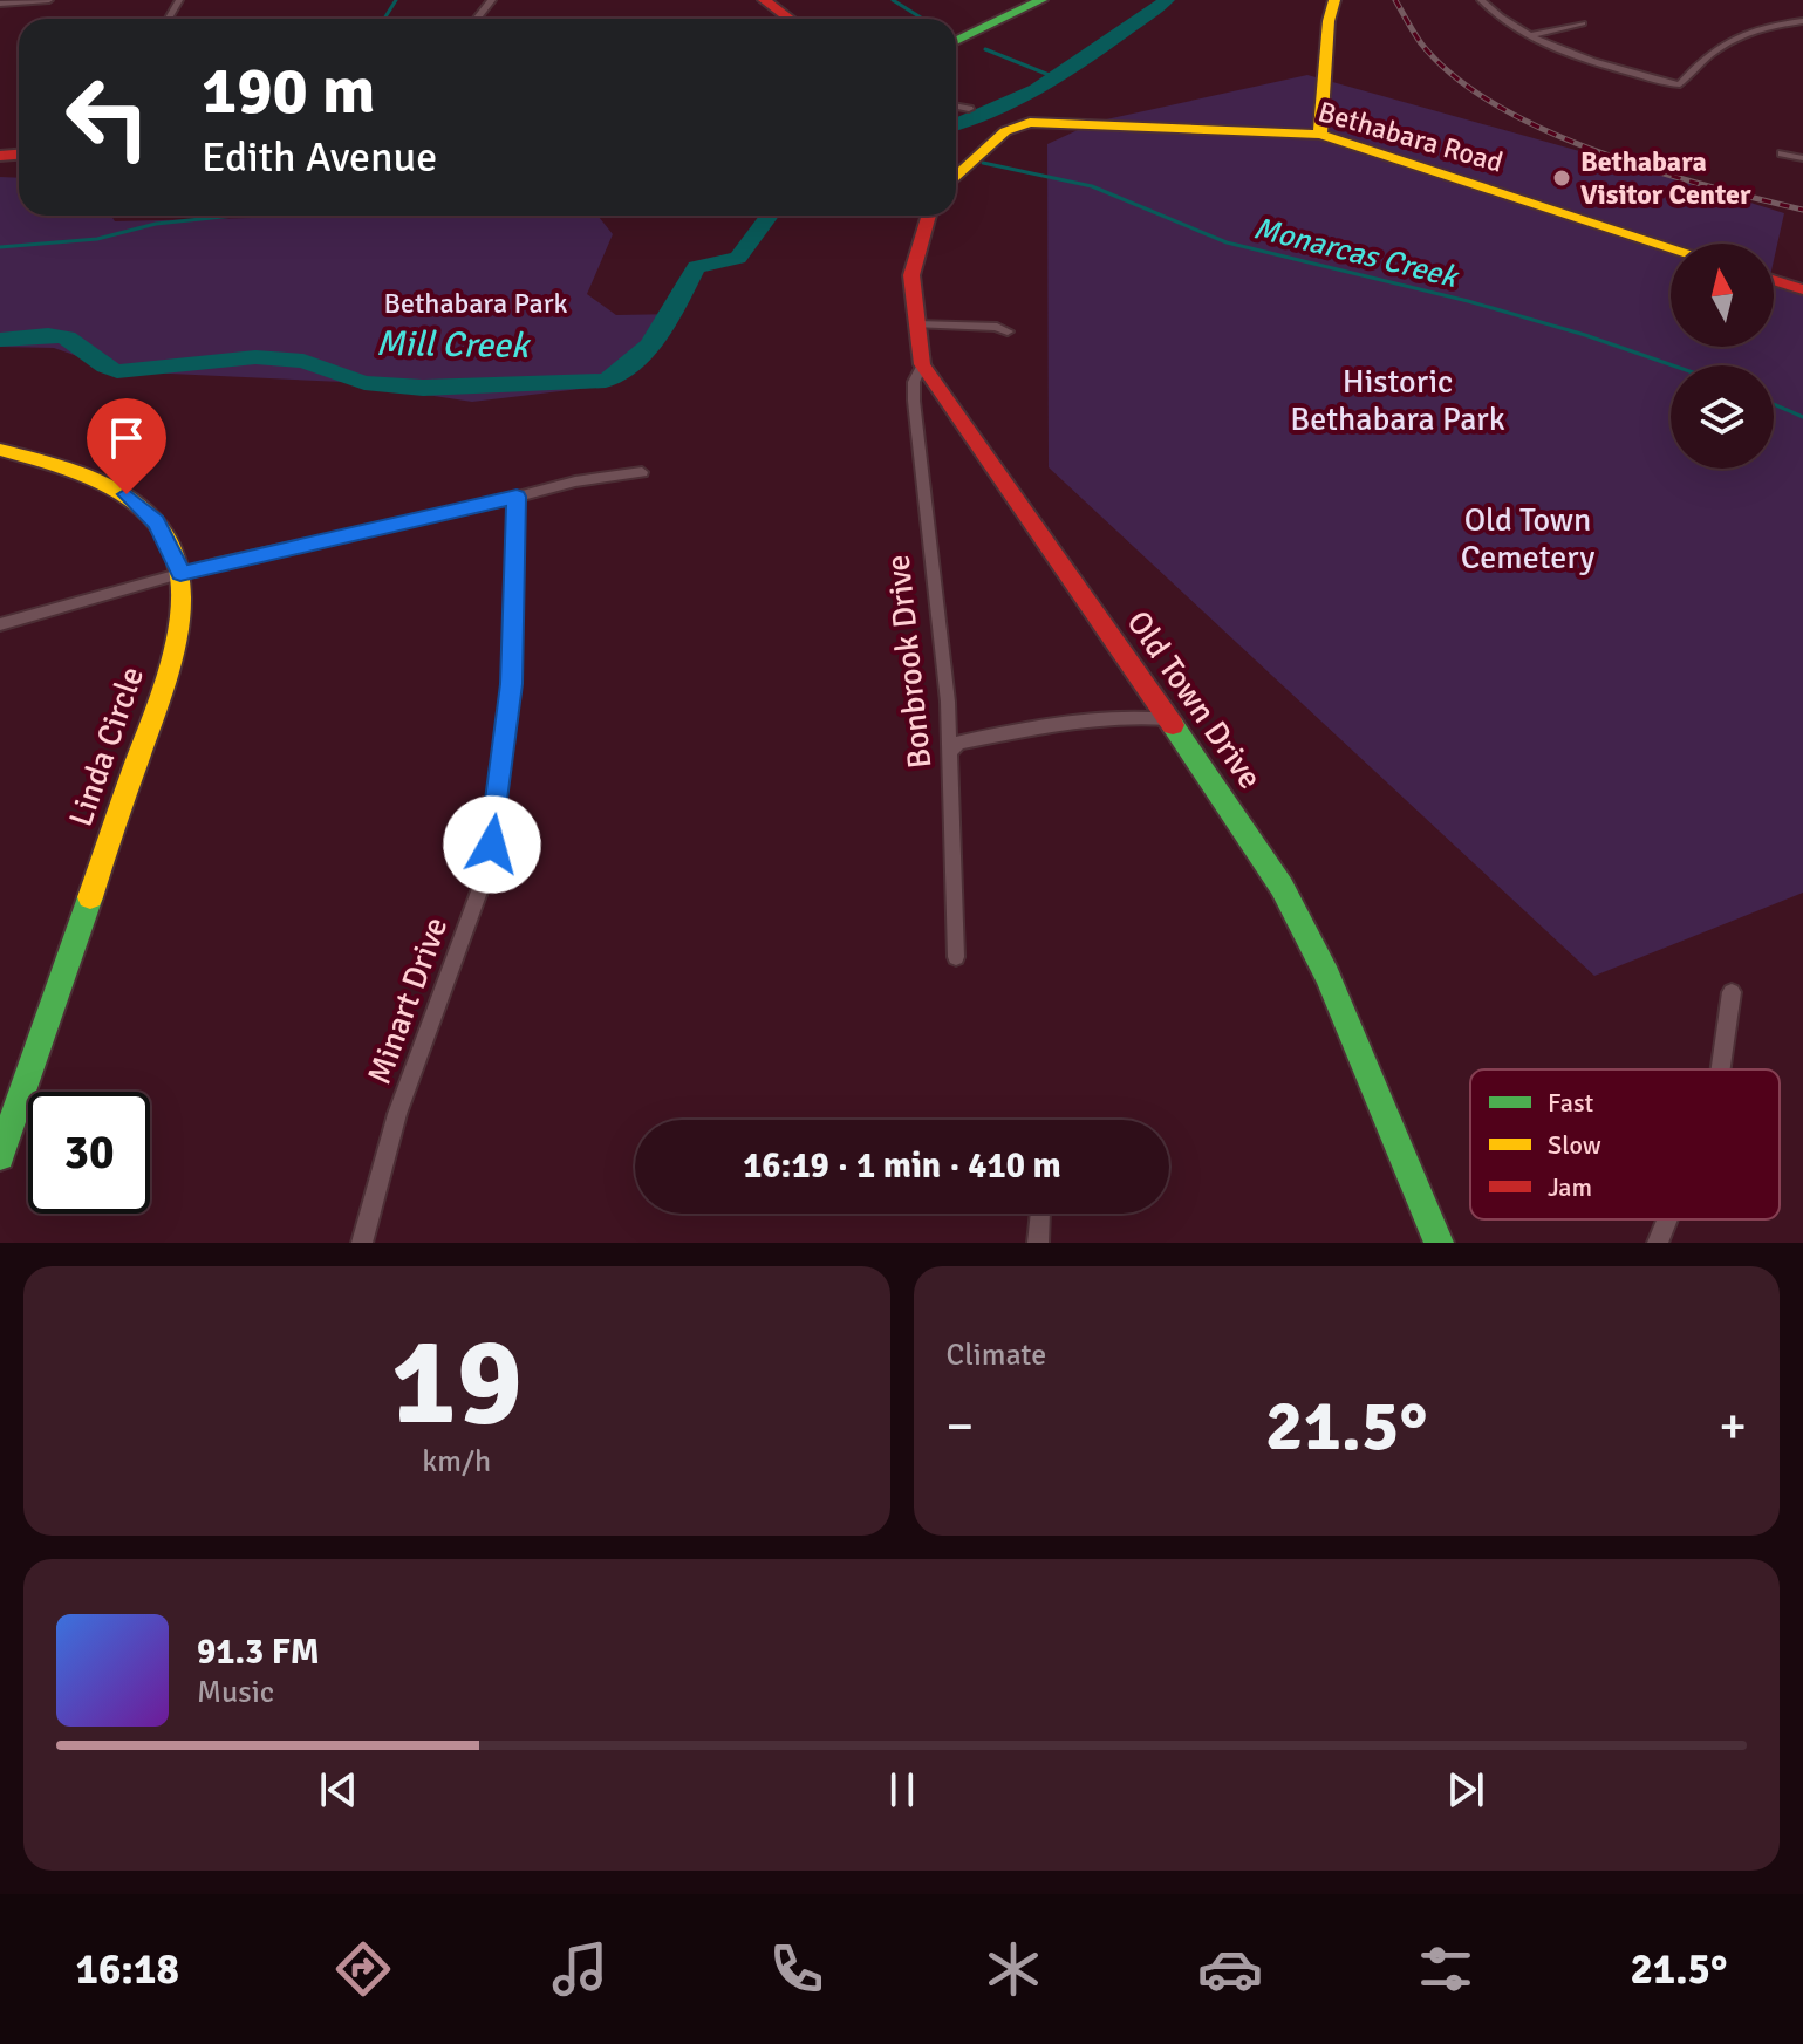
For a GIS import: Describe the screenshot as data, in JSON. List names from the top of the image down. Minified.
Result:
{"streets":{"street":["Bethabara Road","Bonbrook Drive","Old Town Drive","Linda Circle","Minart Drive"]},"crossings":[["Bonbrook Drive","Old Town Drive"]],"water":["Monarcas Creek","Mill Creek"],"parks":["Bethabara Park","Historic Bethabara Park","Old Town Cemetery"],"places":["Bethabara Visitor Center"],"legend":["Fast","Slow","Jam"],"north":"top","page":{"turn":["190 m","Edith Avenue"],"limit":"30","trip":"16:19 · 1 min · 410 m","tile":[["19","km/h"],"Climate"],"heat":["−","21.5°","+"],"song":["91.3 FM","Music"],"tabs":["16:18","21.5°"]}}
